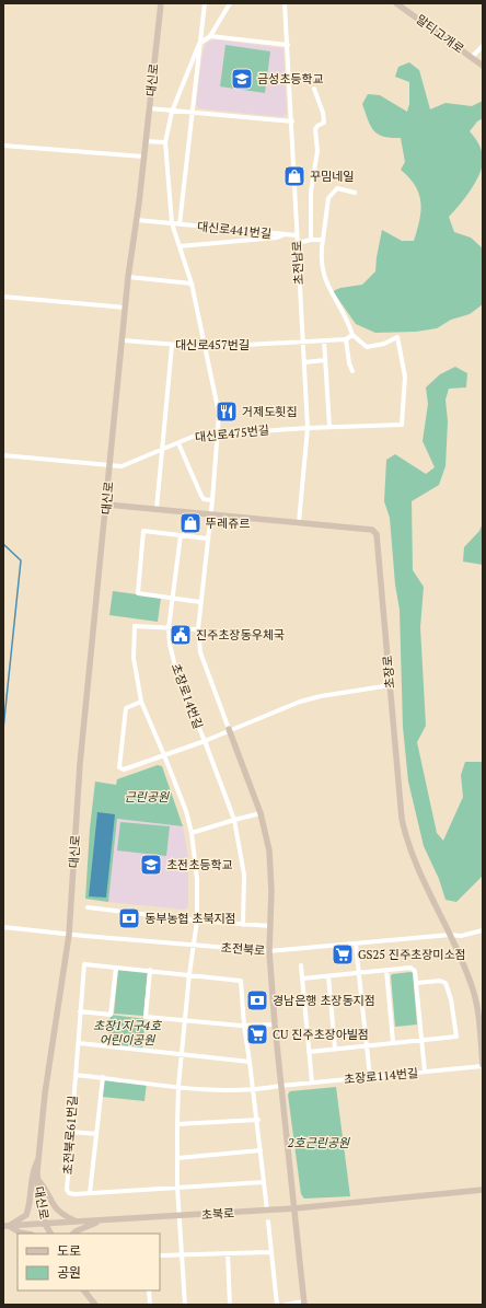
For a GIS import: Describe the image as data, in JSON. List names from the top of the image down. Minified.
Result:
{"streets":{"street":["말티고개로","대신로","대신로441번길","초전남로","대신로457번길","대신로475번길","초장로","초장로14번길","초전북로","초장로114번길","초전북로61번길","초북로"]},"crossings":[["대신로","대신로441번길"],["대신로","대신로457번길"],["대신로","대신로475번길"],["대신로","초장로"],["대신로","초전북로"],["대신로","초북로"],["대신로441번길","초전남로"],["초전남로","대신로457번길"],["초전남로","대신로475번길"],["초전남로","초장로"],["초장로","초전북로"],["초장로","초장로114번길"]],"parks":["근린공원","초장1지구4호 어린이공원","2호근린공원"],"places":{"school or university":["금성초등학교","초전초등학교"],"shop":["꾸밈네일","뚜레쥬르"],"restaurant":["거제도횟집"],"public building":["진주초장동우체국"],"bank":["동부농협 초북지점","경남은행 초장동지점"],"supermarket":["GS25 진주초장미소점","CU 진주초장아빌점"]},"legend":["도로","공원"]}
